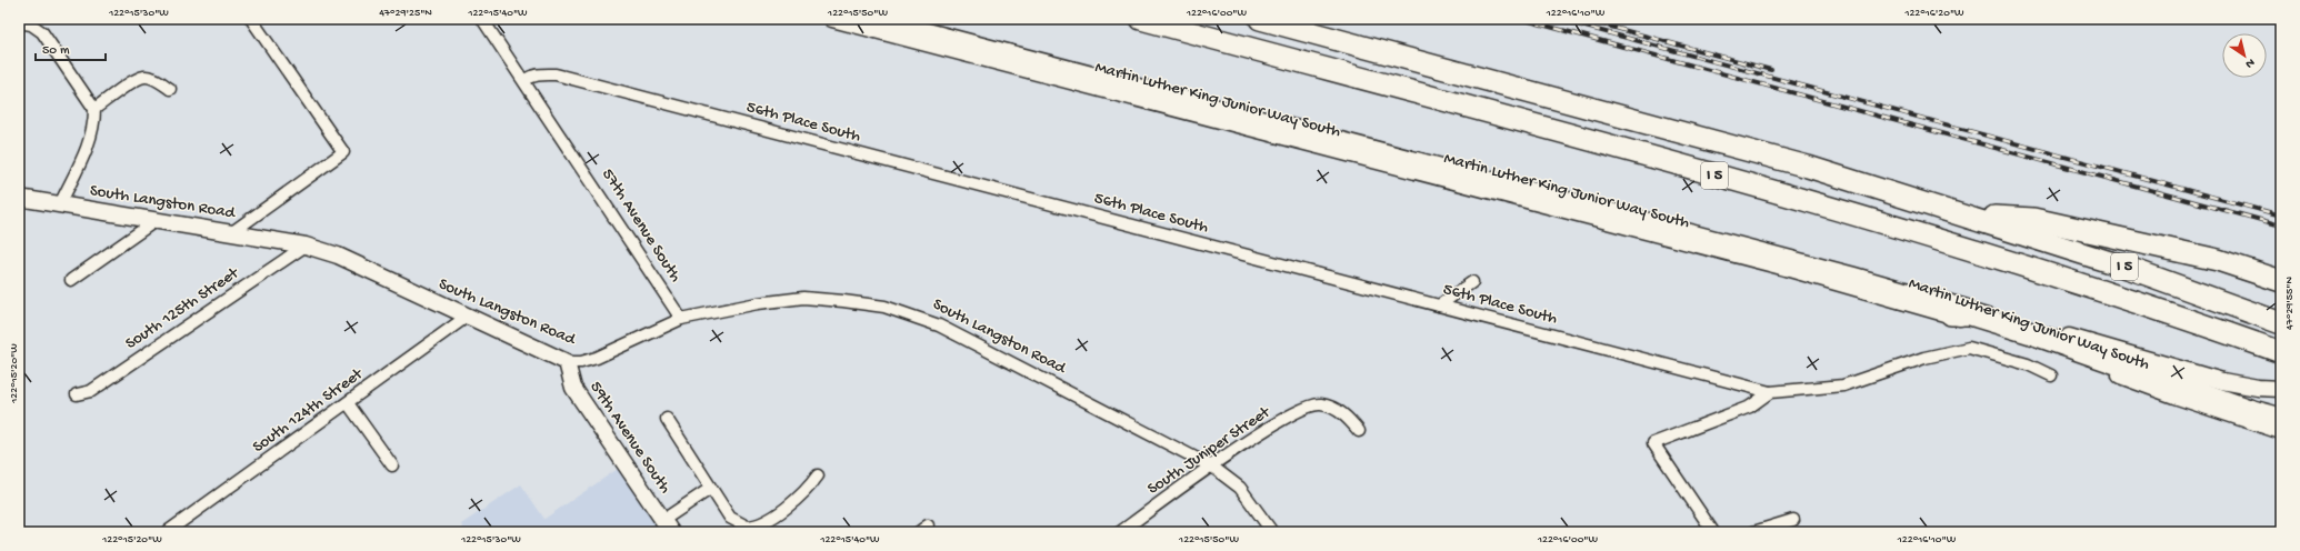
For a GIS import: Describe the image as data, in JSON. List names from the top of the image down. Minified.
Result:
{"streets":{"highway":["I 5"],"main road":["Martin Luther King Junior Way South","South Langston Road","59th Avenue South"],"street":["56th Place South","57th Avenue South","South 125th Street","South 124th Street","South Juniper Street"]},"crossings":[["56th Place South","57th Avenue South"],["South Langston Road","57th Avenue South"],["South Langston Road","South 125th Street"],["South Langston Road","South 124th Street"],["South Langston Road","59th Avenue South"],["South Langston Road","South Juniper Street"]],"scale_bar":"50 m","north":"bottom right","coordinates":["122°15'30\"W","47°29'25\"N","122°15'40\"W","122°15'50\"W","122°16'00\"W","122°16'10\"W","122°16'20\"W","47°29'55\"N","122°15'20\"W"]}
